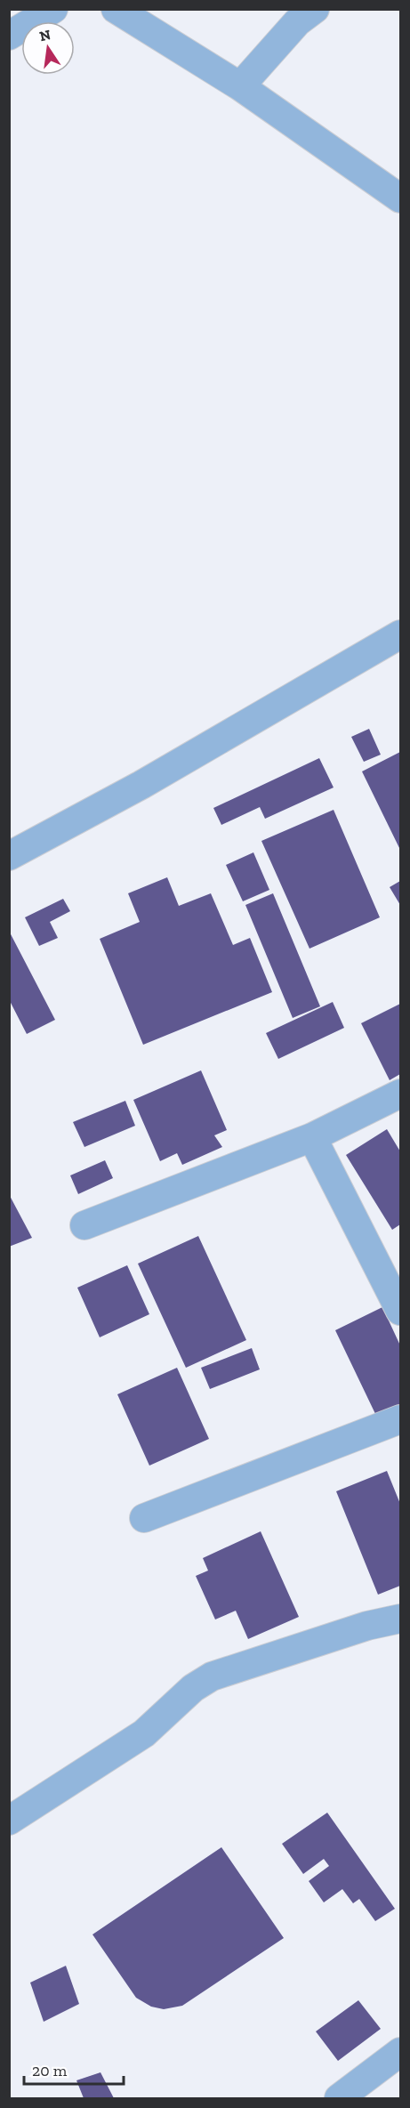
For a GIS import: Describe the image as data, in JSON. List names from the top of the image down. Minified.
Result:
{"scale_bar":"20 m","north":"top"}
